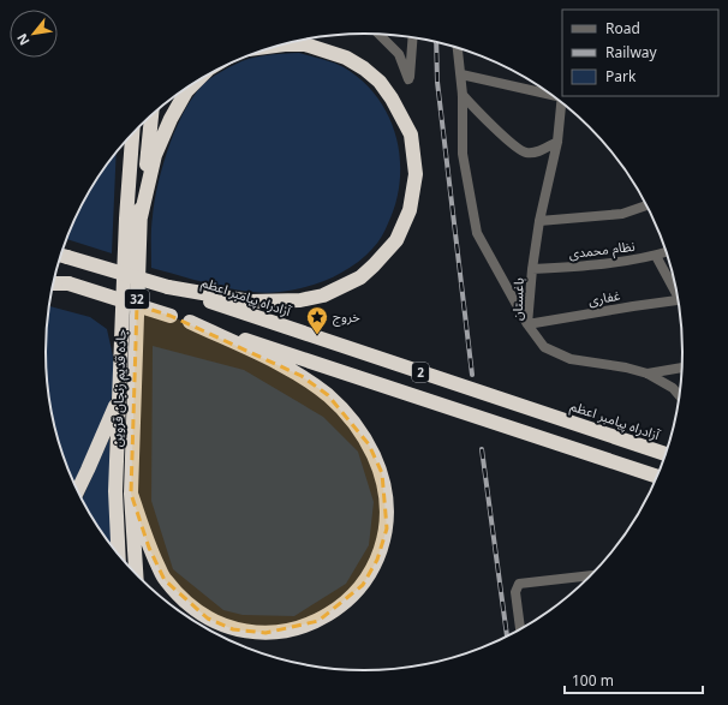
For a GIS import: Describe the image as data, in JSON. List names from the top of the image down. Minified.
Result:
{"streets":{"highway":["آزادراه پیامبر اعظم","32","2","جاده قدیم زنجان قزوین"],"street":["نظام محمدی","غفاری","باغستان"]},"crossings":[["نظام محمدی","باغستان"],["غفاری","باغستان"]],"places":{"place":["خروج"]},"legend":["Road","Railway","Park"],"scale_bar":"100 m","north":"bottom left"}
